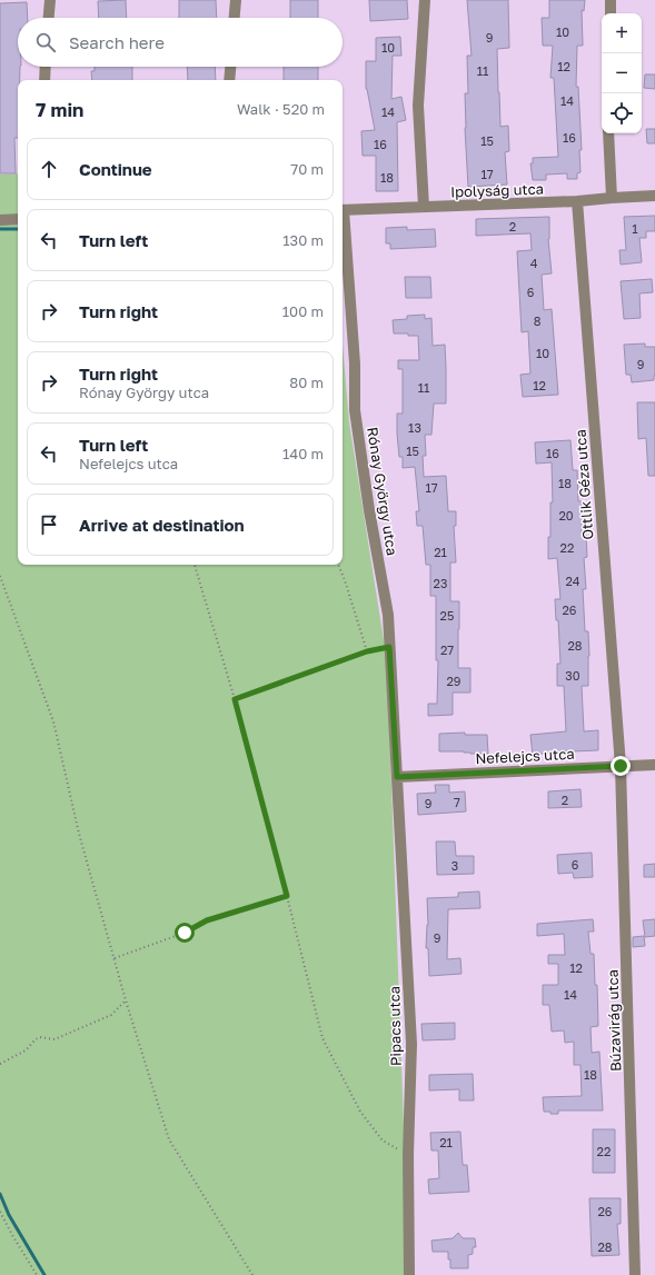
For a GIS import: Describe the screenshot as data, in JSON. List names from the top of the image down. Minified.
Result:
{"streets":{"street":["Ipolyság utca","Ottlik Géza utca","Rónay György utca","Nefelejcs utca","Búzavirág utca","Pipacs utca"]},"crossings":[["Ipolyság utca","Ottlik Géza utca"],["Ottlik Géza utca","Nefelejcs utca"],["Ottlik Géza utca","Búzavirág utca"],["Rónay György utca","Nefelejcs utca"],["Rónay György utca","Pipacs utca"],["Nefelejcs utca","Búzavirág utca"],["Nefelejcs utca","Pipacs utca"]],"house_numbers":["10","9","10","12","11","14","14","16","15","16","17","18","2","1","4","6","8","10","9","12","11","13","15","16","18","17","20","22","21","24","23","26","25","28","27","30","29","2","7","9","6","3","9","12","14","18","21","22","26","28"],"page":{"map_buttons":["+","−"],"search":"Search here","heading":["7 min","Walk · 520 m"],"list":[["Continue","70 m"],["Turn left","130 m"],["Turn right","100 m"],["Turn right","Rónay György utca","80 m"],["Turn left","Nefelejcs utca","140 m"],"Arrive at destination"]}}
